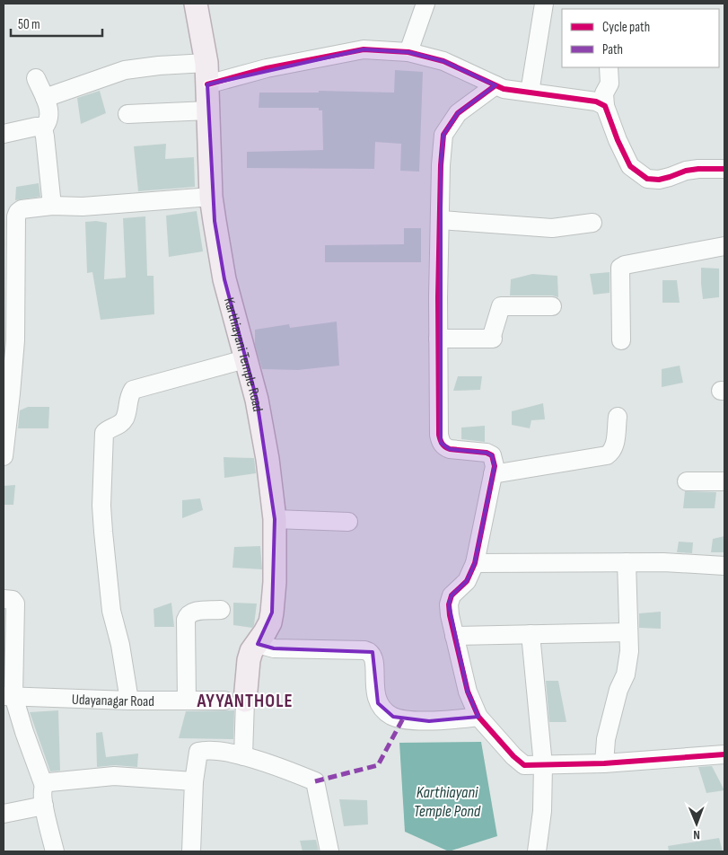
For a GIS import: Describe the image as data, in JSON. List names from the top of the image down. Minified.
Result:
{"streets":{"main road":["Karthiayani Temple Road"],"street":["Udayanagar Road"]},"crossings":[["Karthiayani Temple Road","Udayanagar Road"]],"districts":["AYYANTHOLE"],"water":["Karthiayani Temple Pond"],"legend":["Cycle path","Path"],"scale_bar":"50 m","north":"bottom"}
